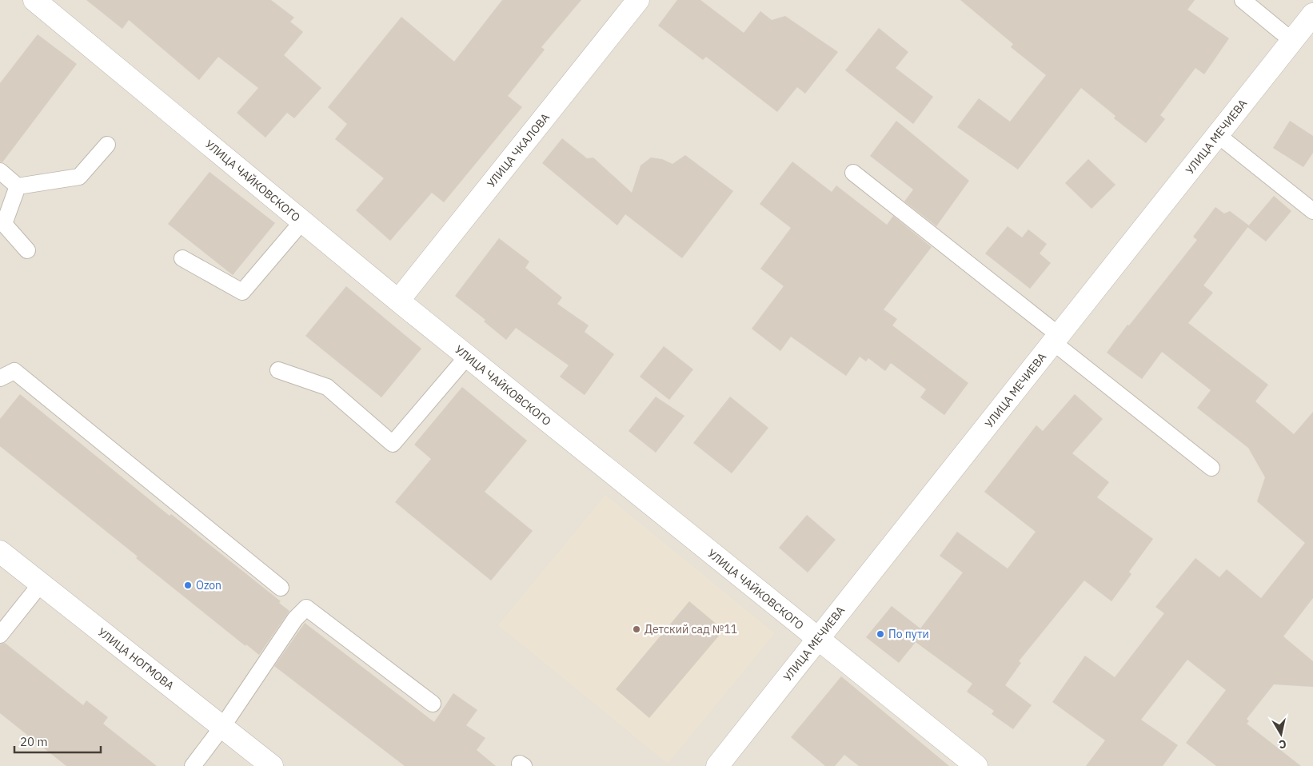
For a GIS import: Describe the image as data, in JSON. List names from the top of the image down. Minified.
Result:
{"streets":{"street":["УЛИЦА МЕЧИЕВА","УЛИЦА ЧКАЛОВА","УЛИЦА ЧАЙКОВСКОГО","УЛИЦА НОГМОВА"]},"crossings":[["УЛИЦА МЕЧИЕВА","УЛИЦА ЧАЙКОВСКОГО"],["УЛИЦА ЧКАЛОВА","УЛИЦА ЧАЙКОВСКОГО"]],"places":["Ozon","Детский сад №11","По пути"],"scale_bar":"20 m","north":"bottom"}
